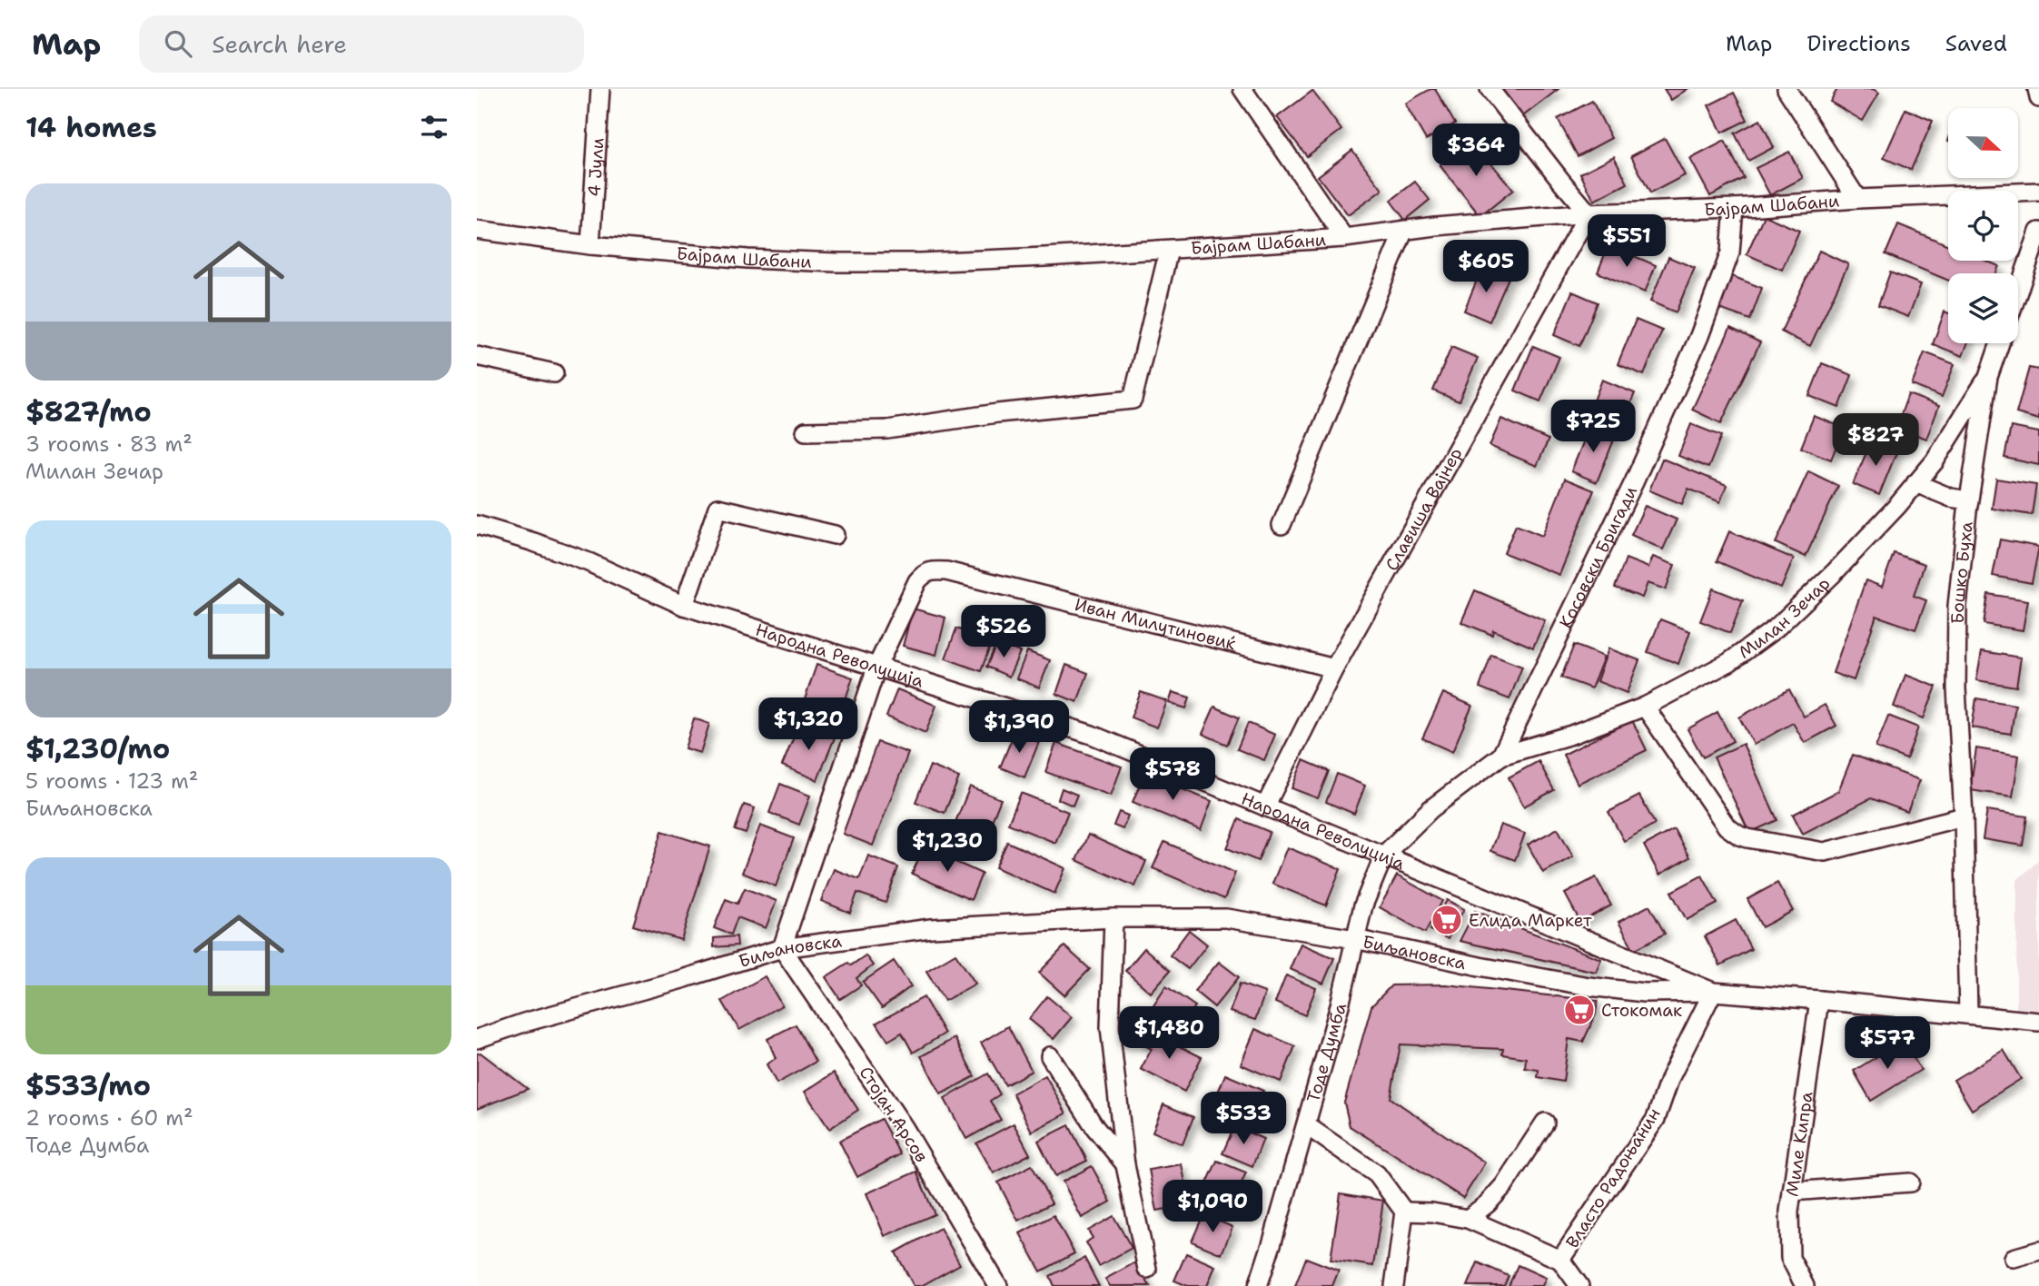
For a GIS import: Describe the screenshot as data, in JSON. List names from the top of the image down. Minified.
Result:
{"streets":{"street":["4 Јули","Бајрам Шабани","Славиша Вајнер","Косовски Бригади","Бошко Буха","Милан Зечар","Иван Милутиновиќ","Народна Револуција","Биљановска","Тоде Думба","Стојан Арсов","Миле Кипра","Власто Радоњанин"]},"crossings":[["4 Јули","Бајрам Шабани"],["Бајрам Шабани","Славиша Вајнер"],["Бајрам Шабани","Косовски Бригади"],["Славиша Вајнер","Иван Милутиновиќ"],["Славиша Вајнер","Народна Револуција"],["Косовски Бригади","Милан Зечар"],["Косовски Бригади","Народна Револуција"],["Косовски Бригади","Тоде Думба"],["Бошко Буха","Милан Зечар"],["Бошко Буха","Народна Револуција"],["Иван Милутиновиќ","Народна Револуција"],["Иван Милутиновиќ","Биљановска"],["Иван Милутиновиќ","Стојан Арсов"],["Народна Револуција","Биљановска"],["Народна Револуција","Тоде Думба"],["Народна Револуција","Миле Кипра"],["Народна Револуција","Власто Радоњанин"],["Биљановска","Тоде Думба"],["Биљановска","Стојан Арсов"],["Биљановска","Власто Радоњанин"]],"places":{"supermarket":["Елида Маркет","Стокомак"]},"north":"right","page":{"header":"Map","search":"Search here","nav":["Map","Directions","Saved"],"heading":"14 homes","price":["$364","$551","$605","$725","$827","$526","$1,320","$1,390","$578","$1,230","$1,480","$577","$533","$1,090"],"list":[{"name":"$827/mo","note":"3 rooms · 83 m² · Милан Зечар"},{"name":"$1,230/mo","note":"5 rooms · 123 m² · Биљановска"},{"name":"$533/mo","note":"2 rooms · 60 m² · Тоде Думба"}]}}
